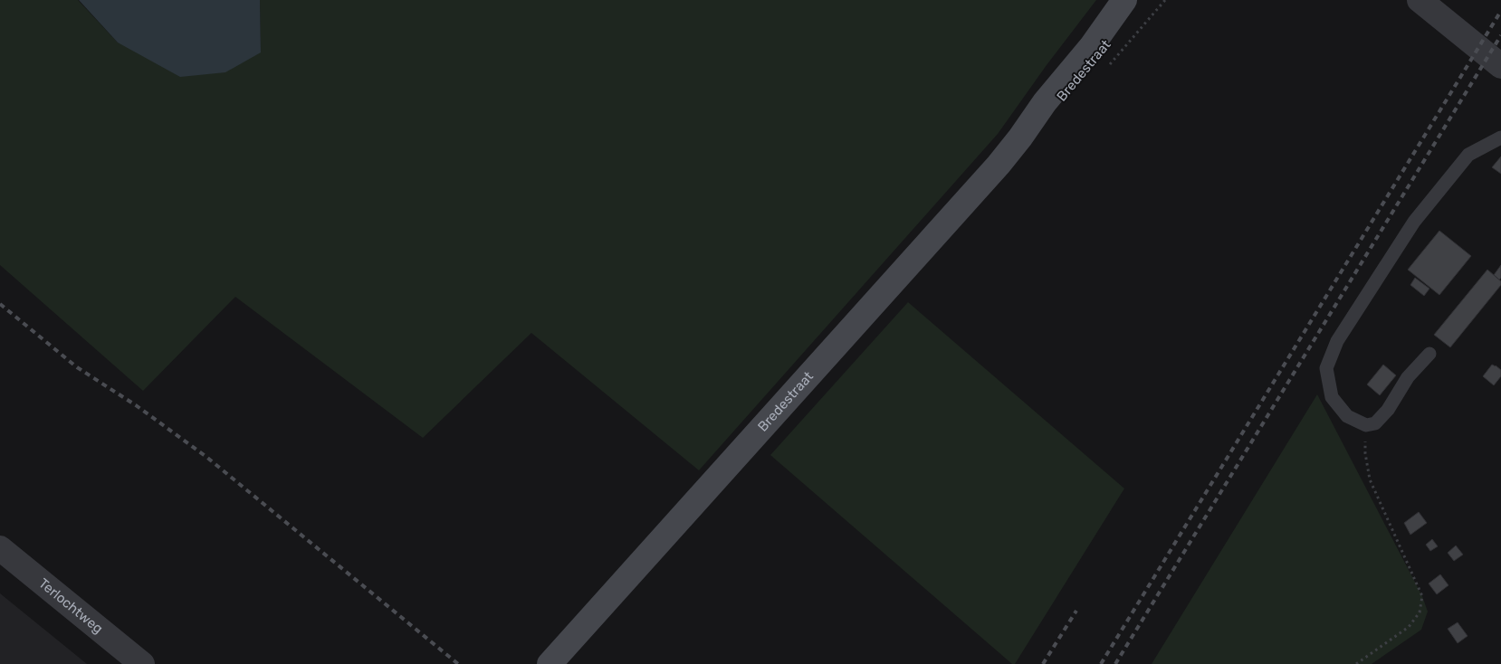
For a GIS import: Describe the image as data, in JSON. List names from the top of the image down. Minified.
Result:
{"streets":{"main road":["Bredestraat"],"street":["Terlochtweg"]}}
